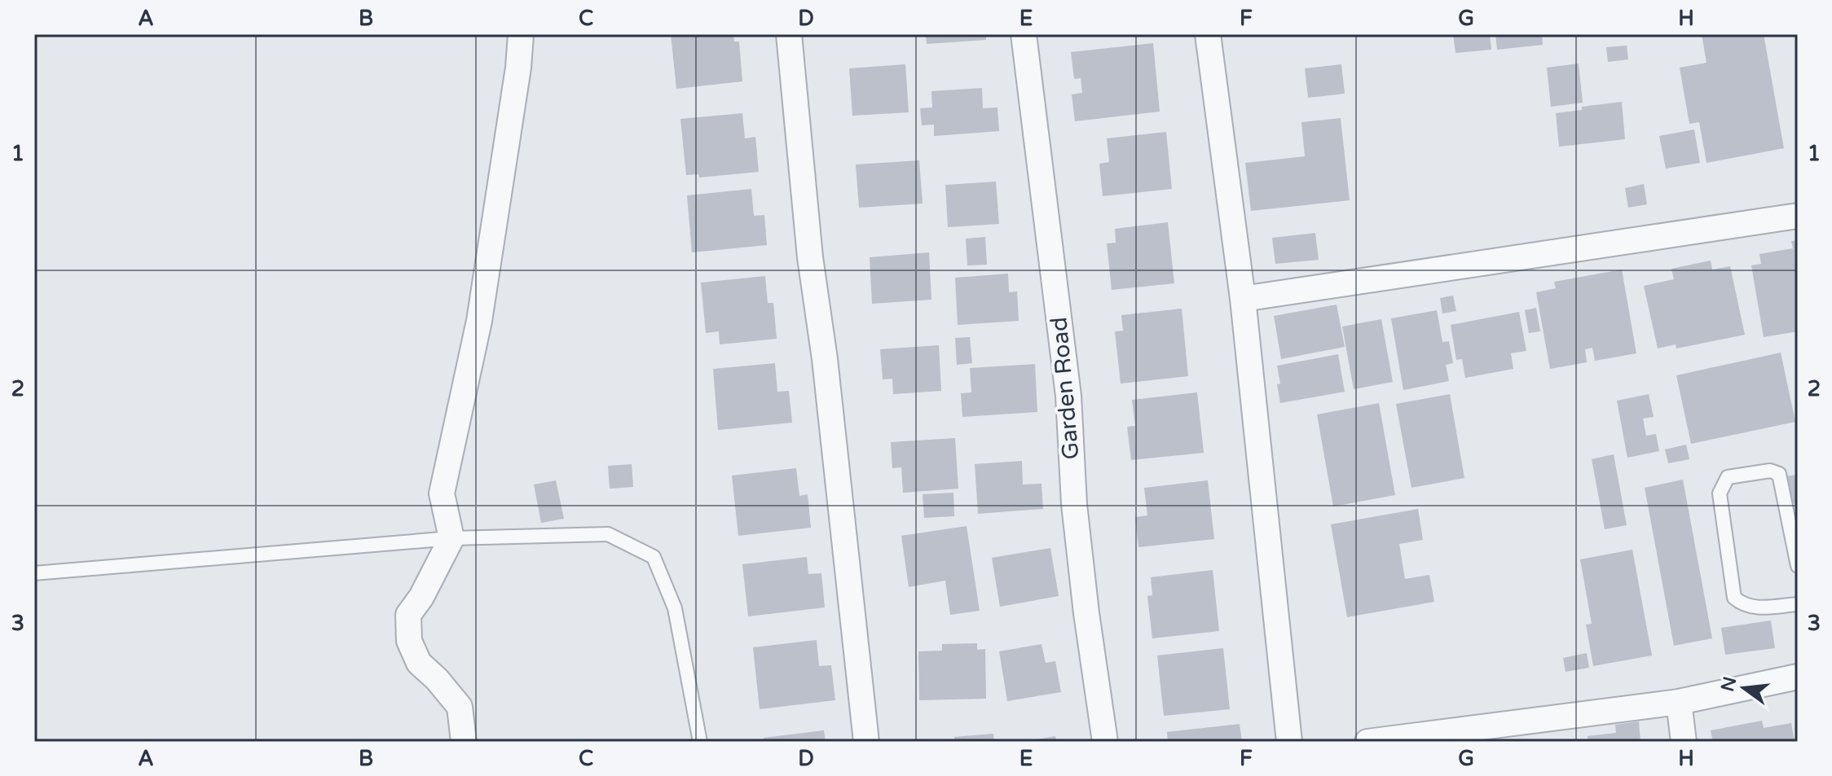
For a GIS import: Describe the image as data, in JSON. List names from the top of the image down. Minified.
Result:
{"streets":{"street":["Garden Road"]},"north":"left","grid":{"columns":["A","B","C","D","E","F","G","H"],"rows":["1","2","3"]}}
